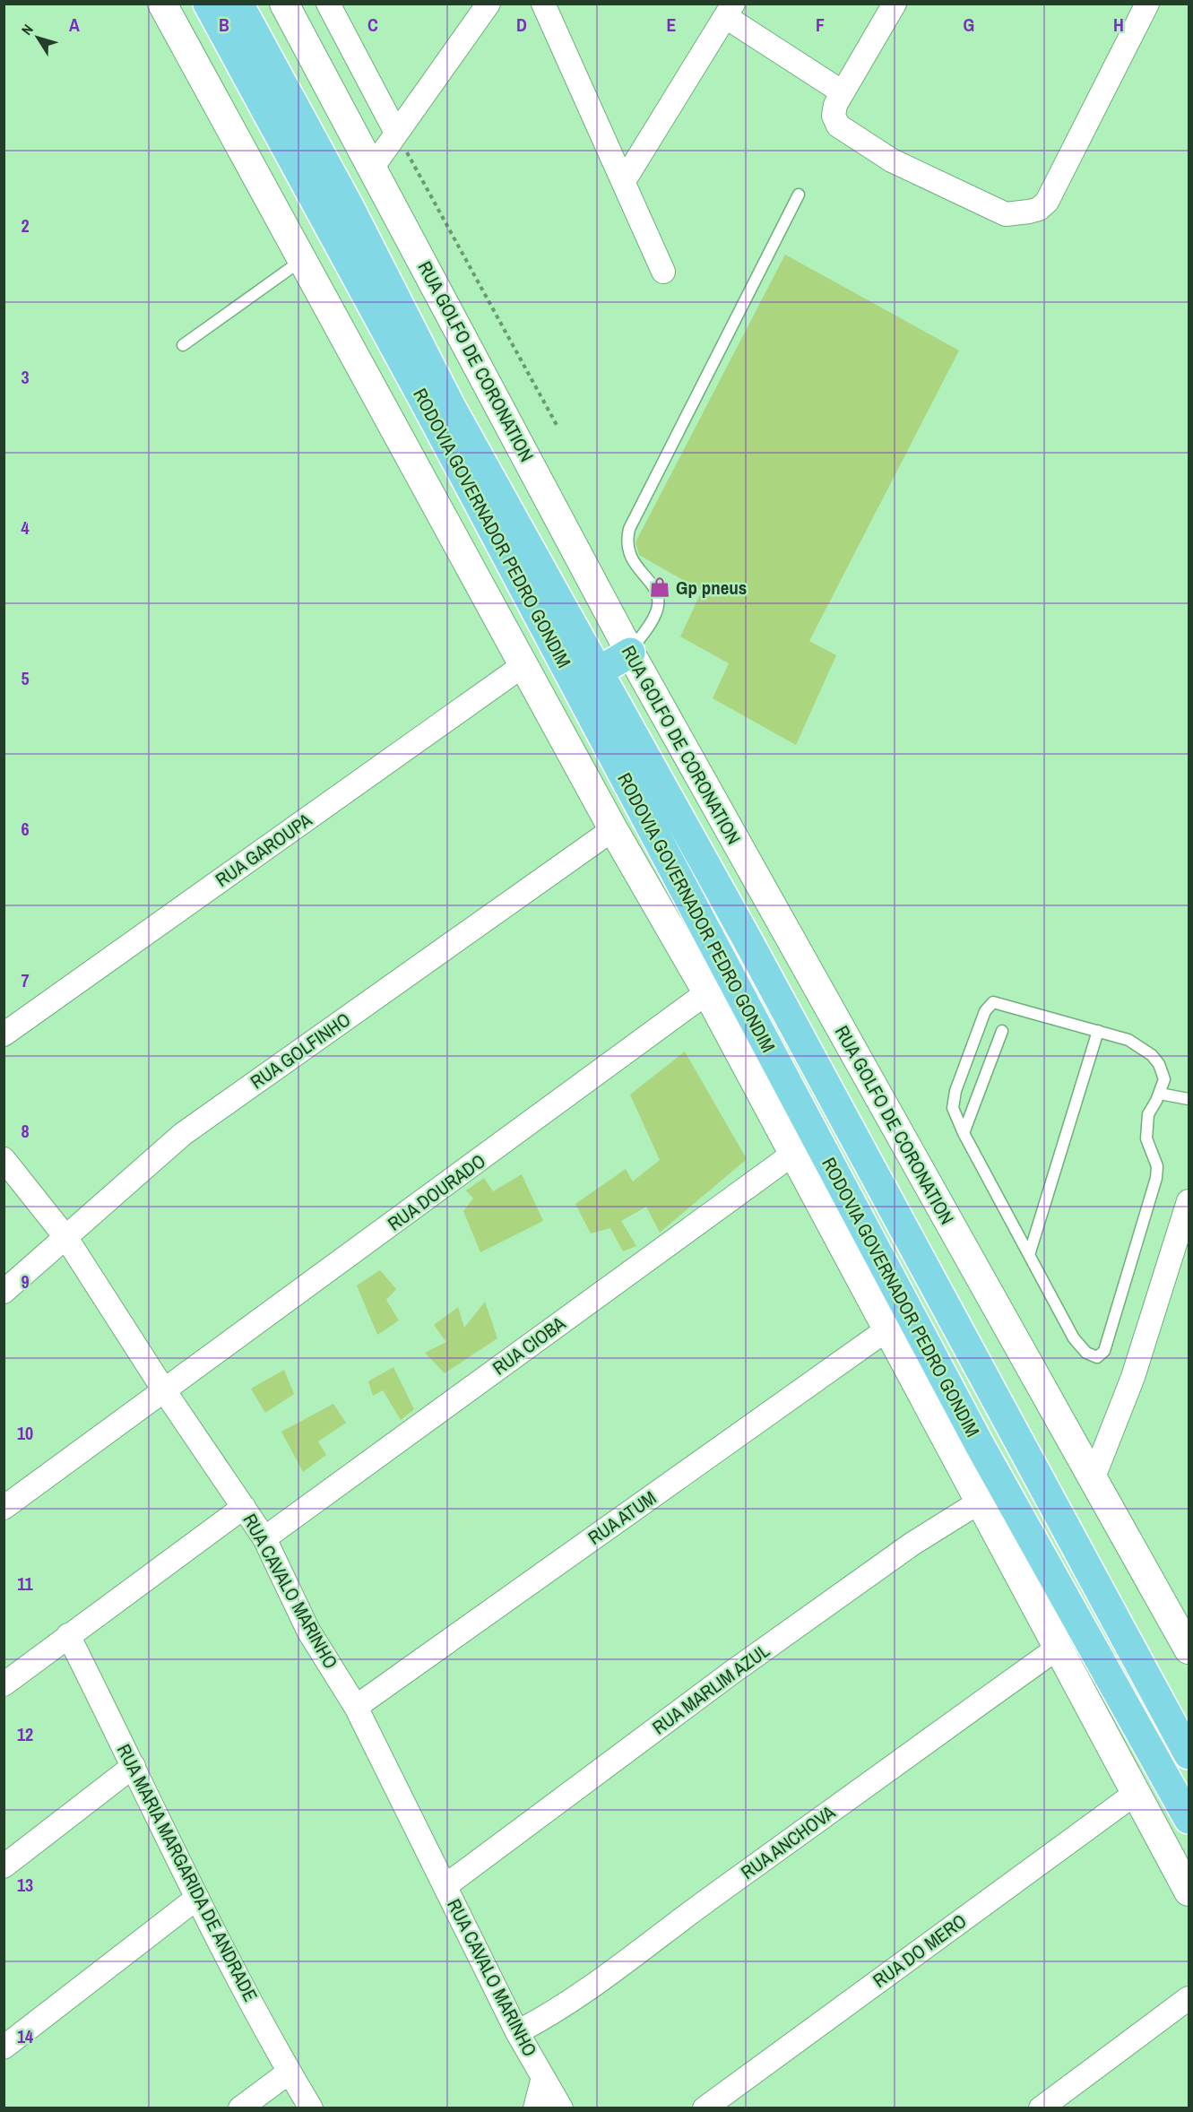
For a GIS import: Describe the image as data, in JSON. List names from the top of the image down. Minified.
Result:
{"streets":{"highway":["RODOVIA GOVERNADOR PEDRO GONDIM"],"street":["RUA GOLFO DE CORONATION","RUA GAROUPA","RUA GOLFINHO","RUA DOURADO","RUA CIOBA","RUA ATUM","RUA CAVALO MARINHO","RUA MARLIM AZUL","RUA ANCHOVA","RUA MARIA MARGARIDA DE ANDRADE","RUA DO MERO"]},"crossings":[["RUA GOLFINHO","RUA CAVALO MARINHO"],["RUA DOURADO","RUA CAVALO MARINHO"],["RUA CIOBA","RUA CAVALO MARINHO"],["RUA ATUM","RUA CAVALO MARINHO"],["RUA CAVALO MARINHO","RUA MARLIM AZUL"],["RUA CAVALO MARINHO","RUA ANCHOVA"]],"places":{"shop":["Gp pneus"]},"north":"top left","grid":{"columns":["A","B","C","D","E","F","G","H"],"rows":["2","3","4","5","6","7","8","9","10","11","12","13","14"]}}
